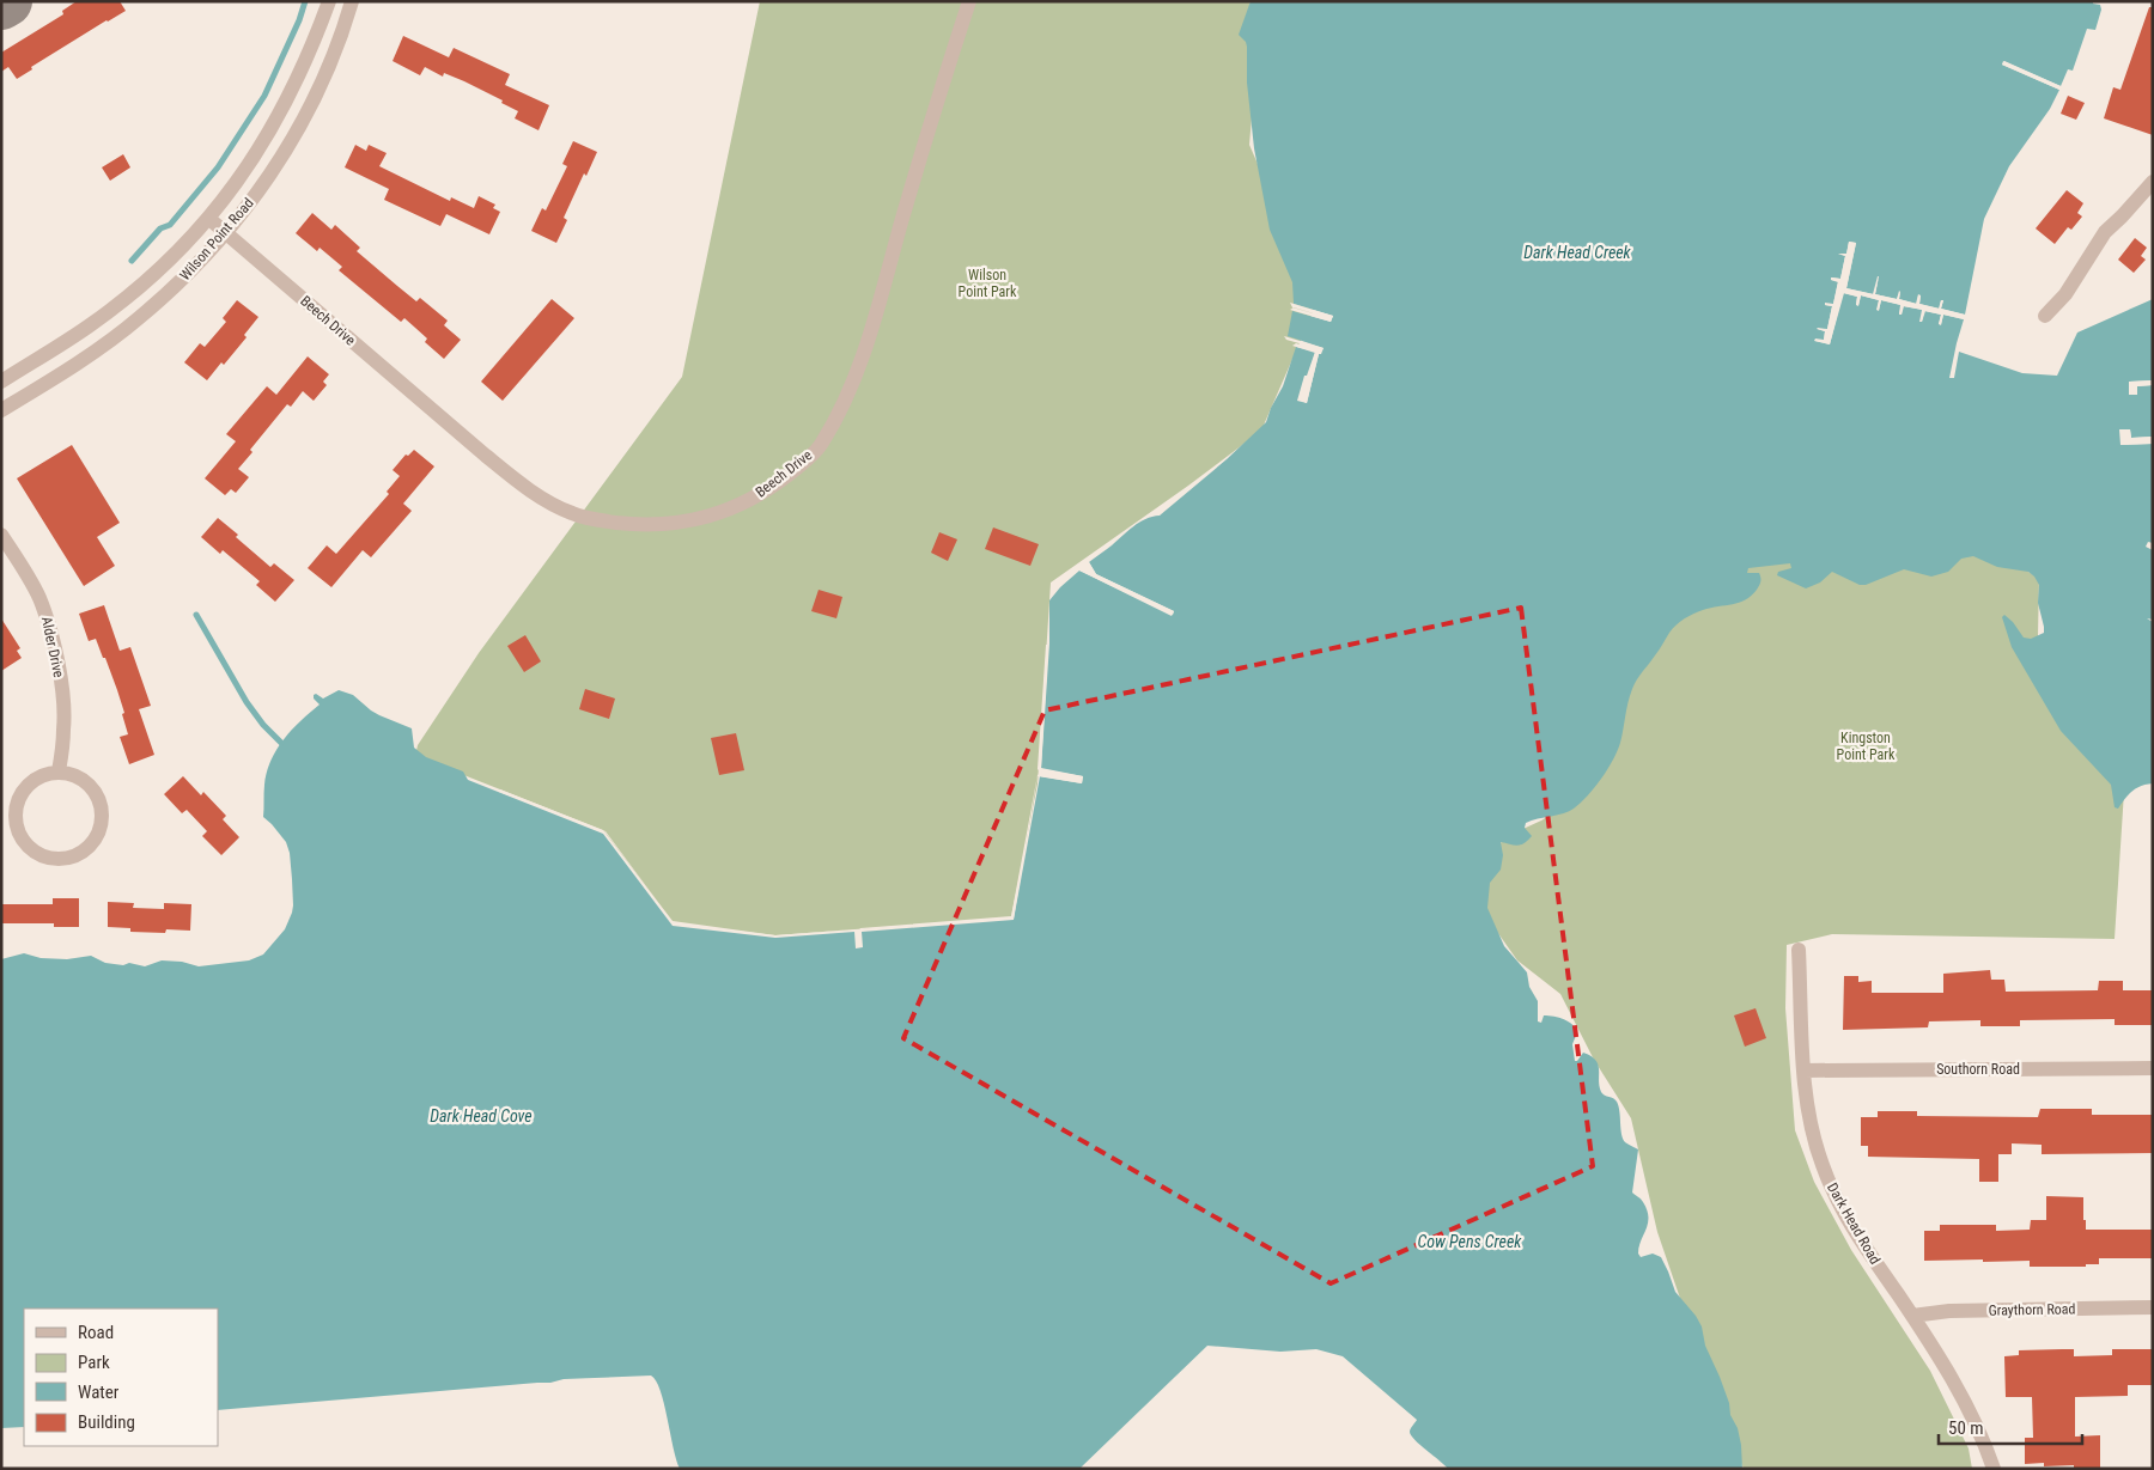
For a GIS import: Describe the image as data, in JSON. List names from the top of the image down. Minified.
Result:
{"streets":{"street":["Wilson Point Road","Beech Drive","Alder Drive","Southorn Road","Dark Head Road","Graythorn Road"]},"crossings":[["Wilson Point Road","Beech Drive"],["Southorn Road","Dark Head Road"],["Dark Head Road","Graythorn Road"]],"water":["Dark Head Creek","Dark Head Cove","Cow Pens Creek"],"parks":["Wilson Point Park","Kingston Point Park"],"legend":["Road","Park","Water","Building"],"scale_bar":"50 m"}
